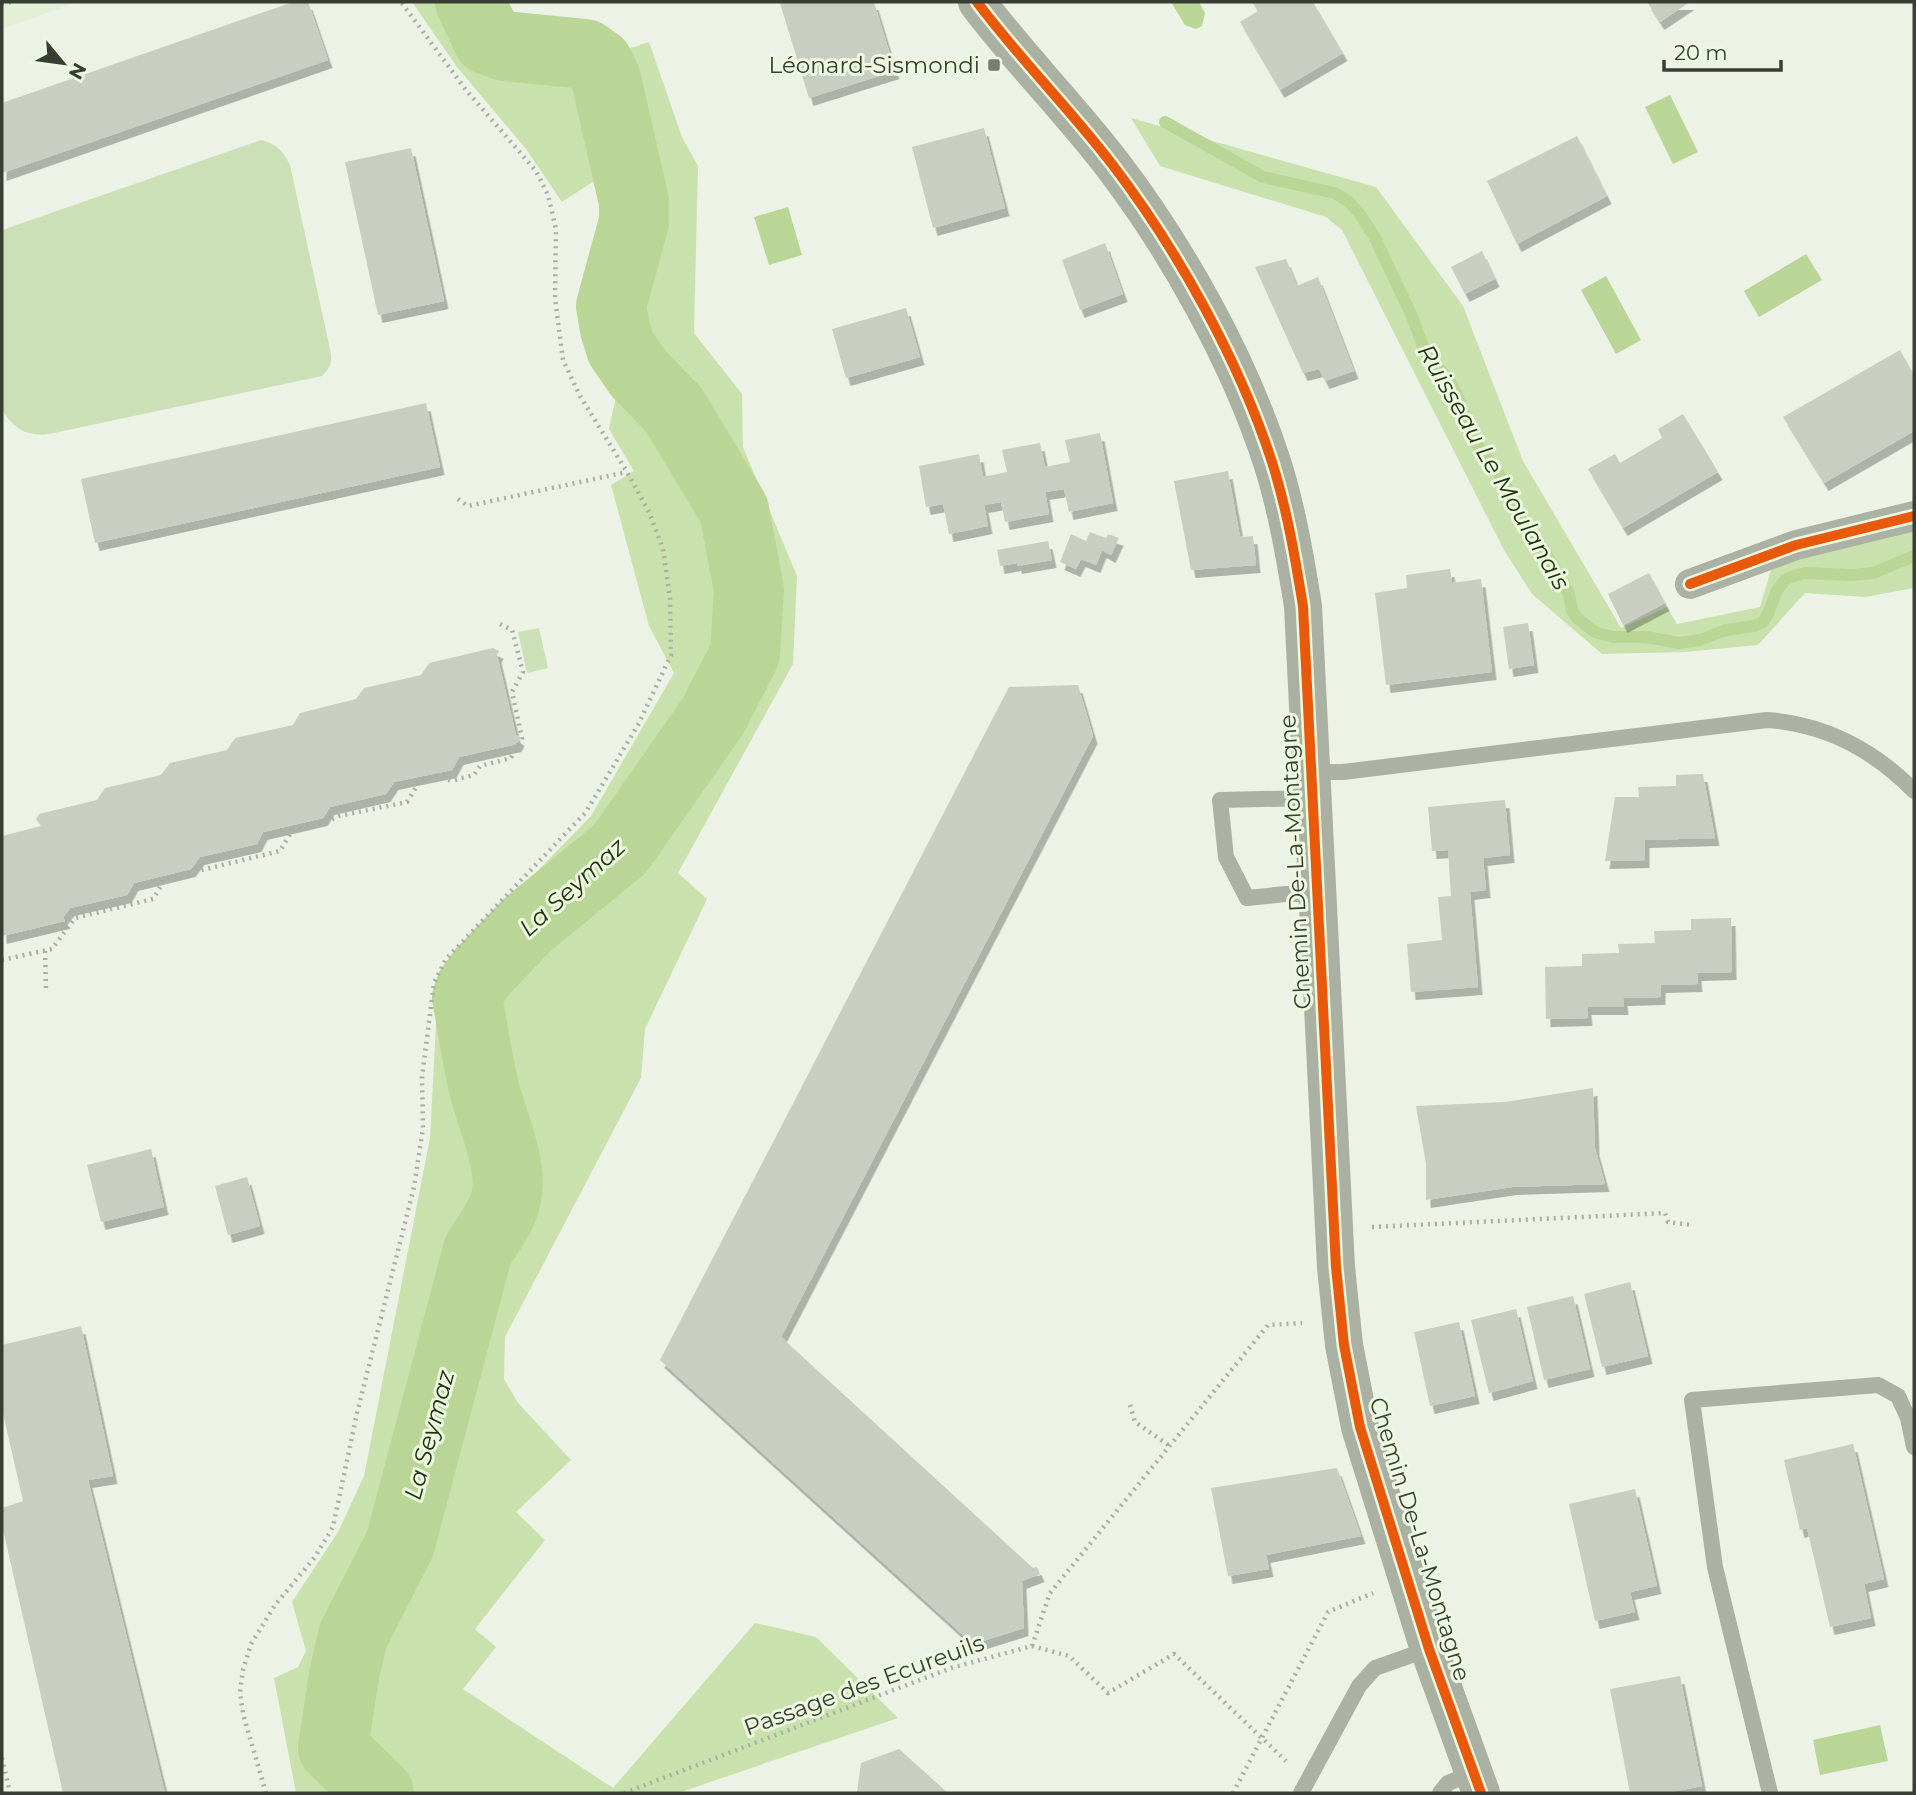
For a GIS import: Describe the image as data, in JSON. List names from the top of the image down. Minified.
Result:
{"streets":{"street":["Chemin De-La-Montagne"],"path":["Passage des Ecureuils"]},"water":["Ruisseau Le Moulanais","La Seymaz"],"places":{"transit":["Léonard-Sismondi"]},"scale_bar":"20 m","north":"bottom right"}
